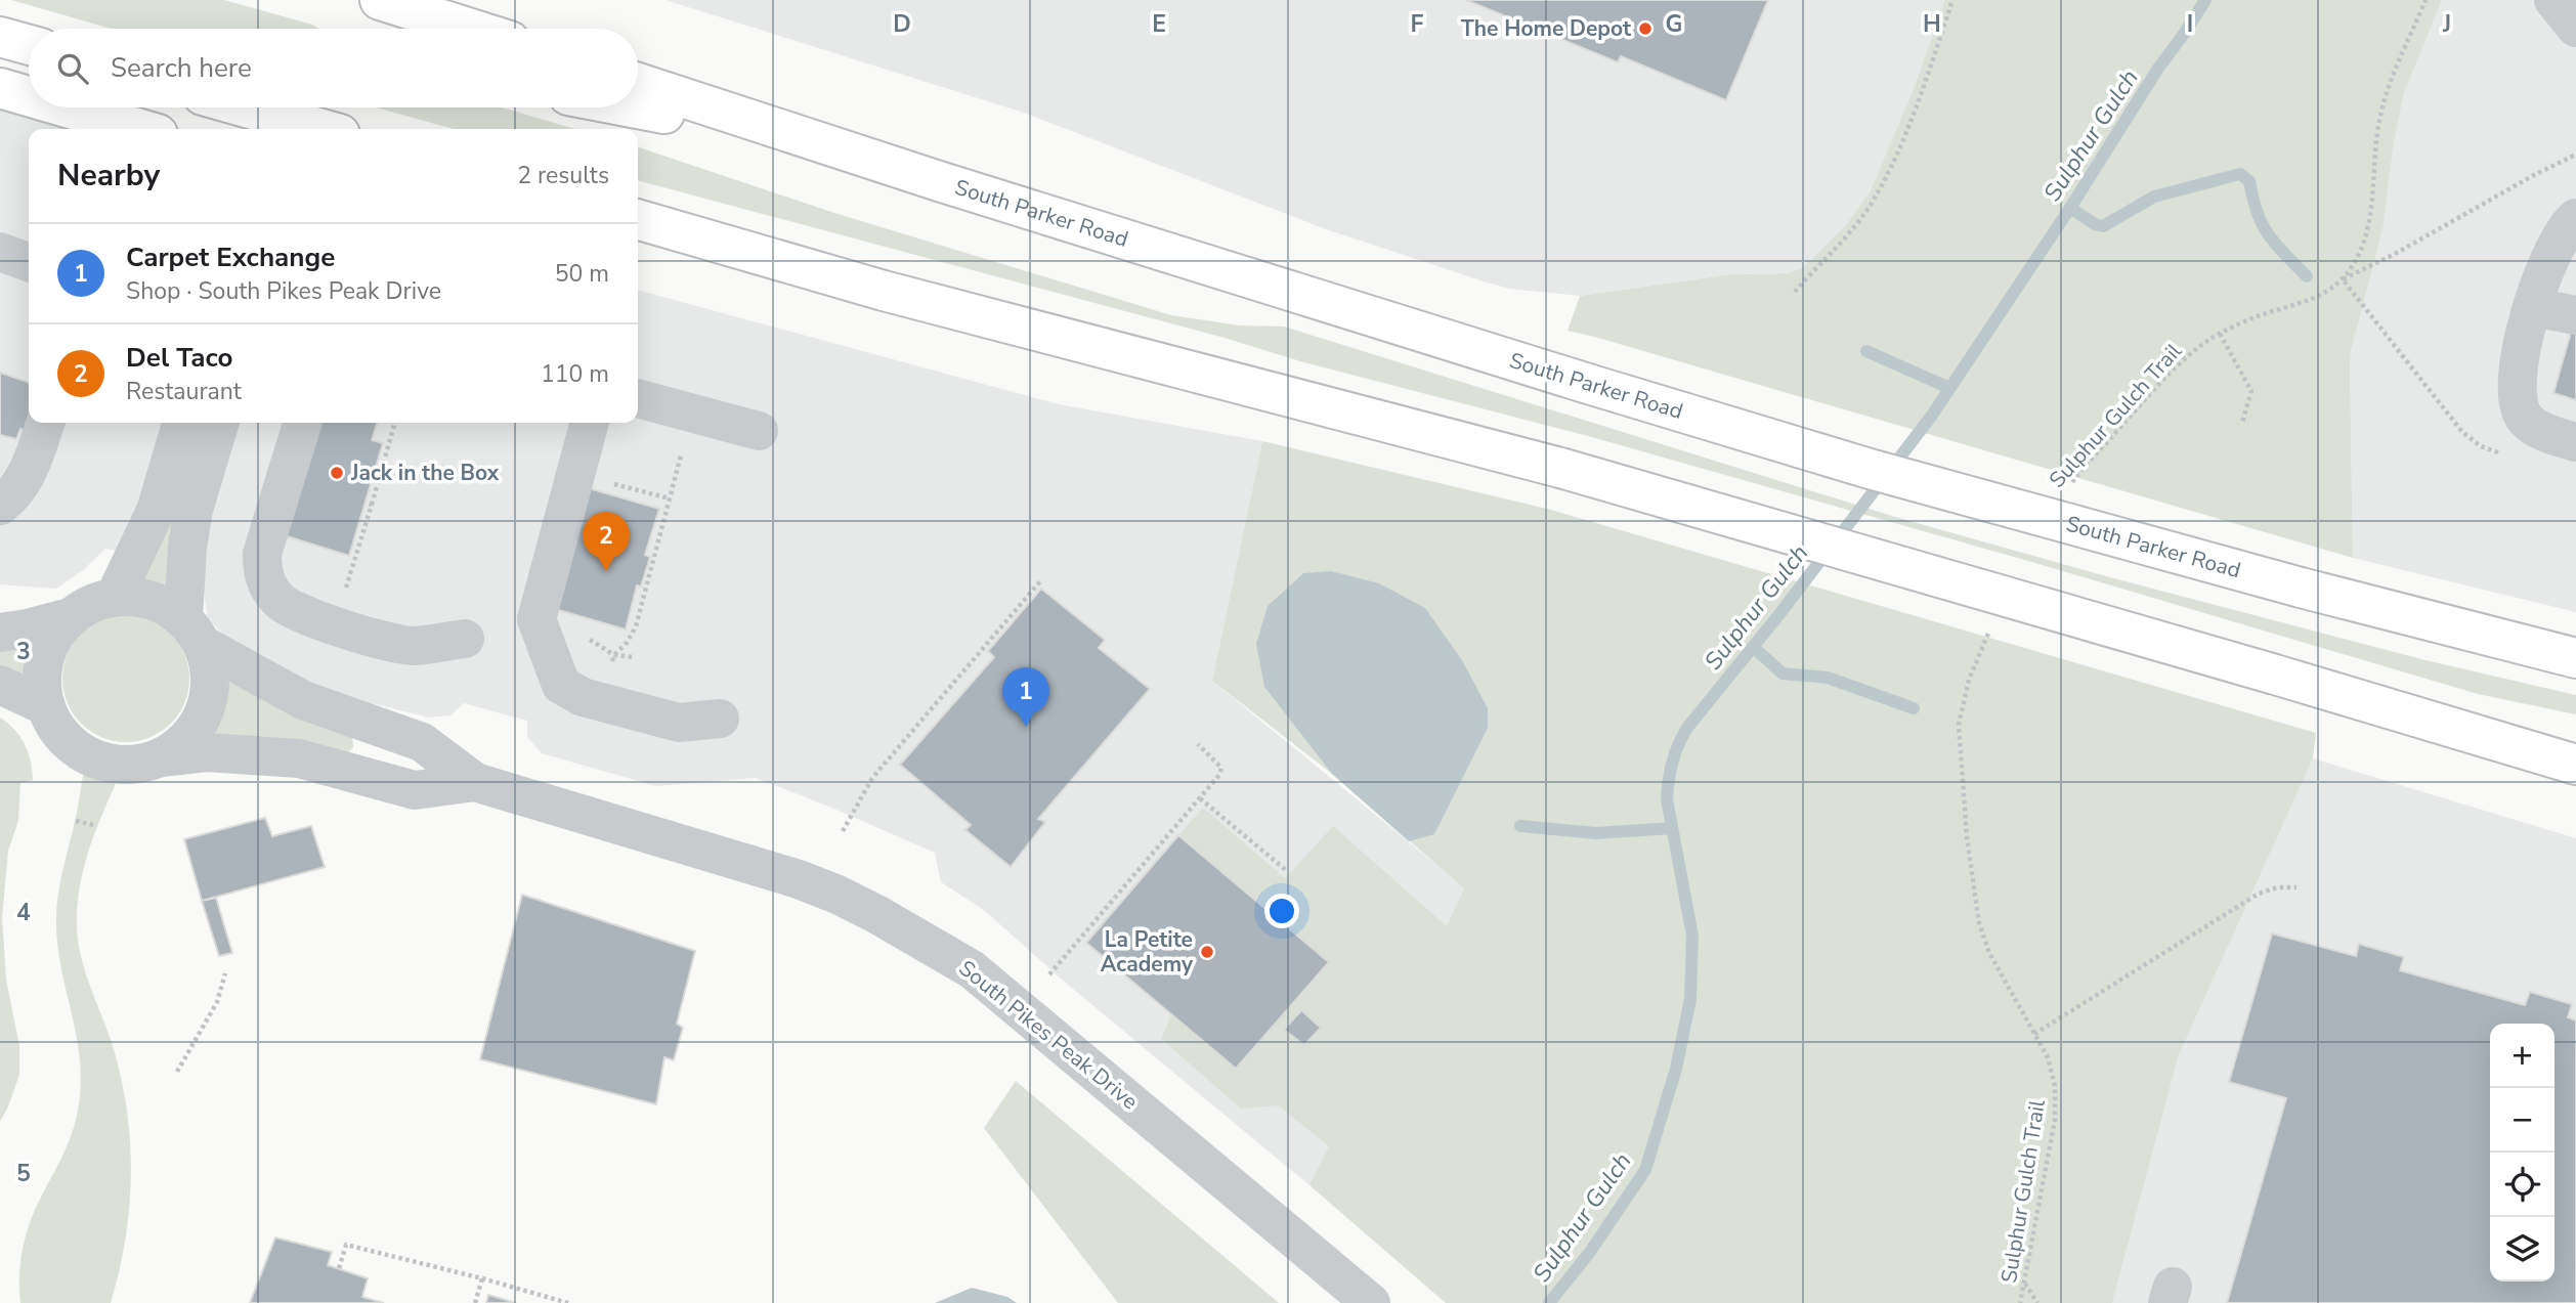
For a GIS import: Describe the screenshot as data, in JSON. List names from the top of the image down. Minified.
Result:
{"streets":{"highway":["South Parker Road"],"street":["South Pikes Peak Drive"],"path":["Sulphur Gulch Trail"]},"water":["Sulphur Gulch"],"places":["The Home Depot","Jack in the Box","La Petite Academy"],"page":{"search":"Search here","heading":["Nearby","2 results"],"list":[{"mark":"1","name":"Carpet Exchange","note":"Shop · South Pikes Peak Drive","value":"50 m"},{"mark":"2","name":"Del Taco","note":"Restaurant","value":"110 m"}],"pins":["2","1"],"map_buttons":["+","−"]},"grid":{"columns":["D","E","F","G","H","I","J"],"rows":["3","4","5"]}}
